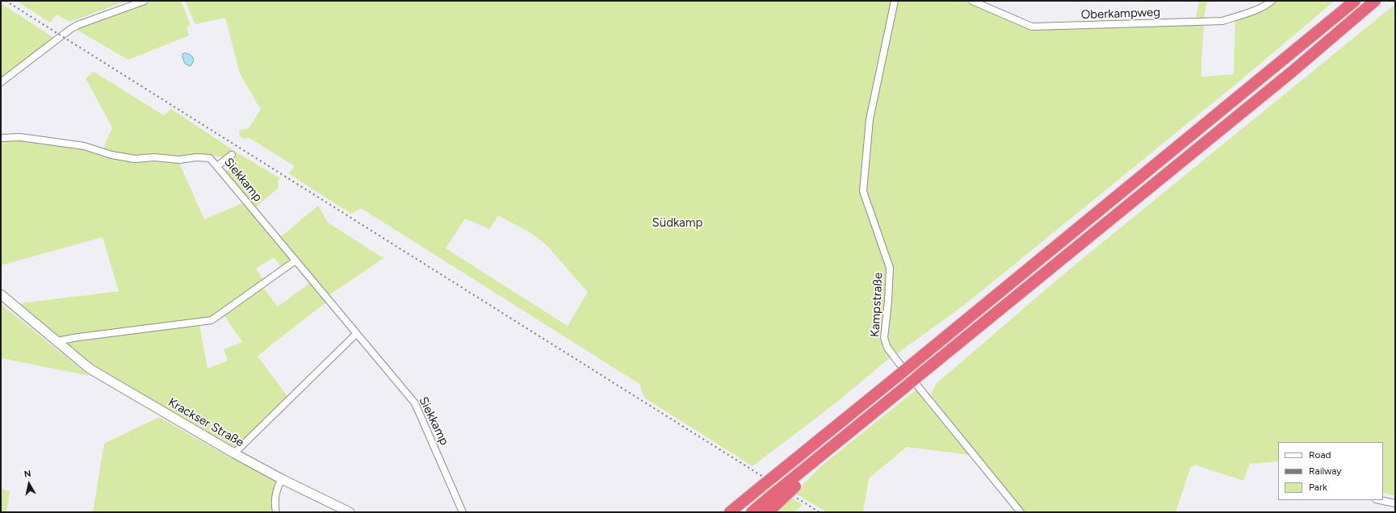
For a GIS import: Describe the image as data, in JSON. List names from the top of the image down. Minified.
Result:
{"streets":{"street":["Oberkampweg","Siekkamp","Kampstraße","Krackser Straße"]},"parks":["Südkamp"],"legend":["Road","Railway","Park"],"north":"top"}
